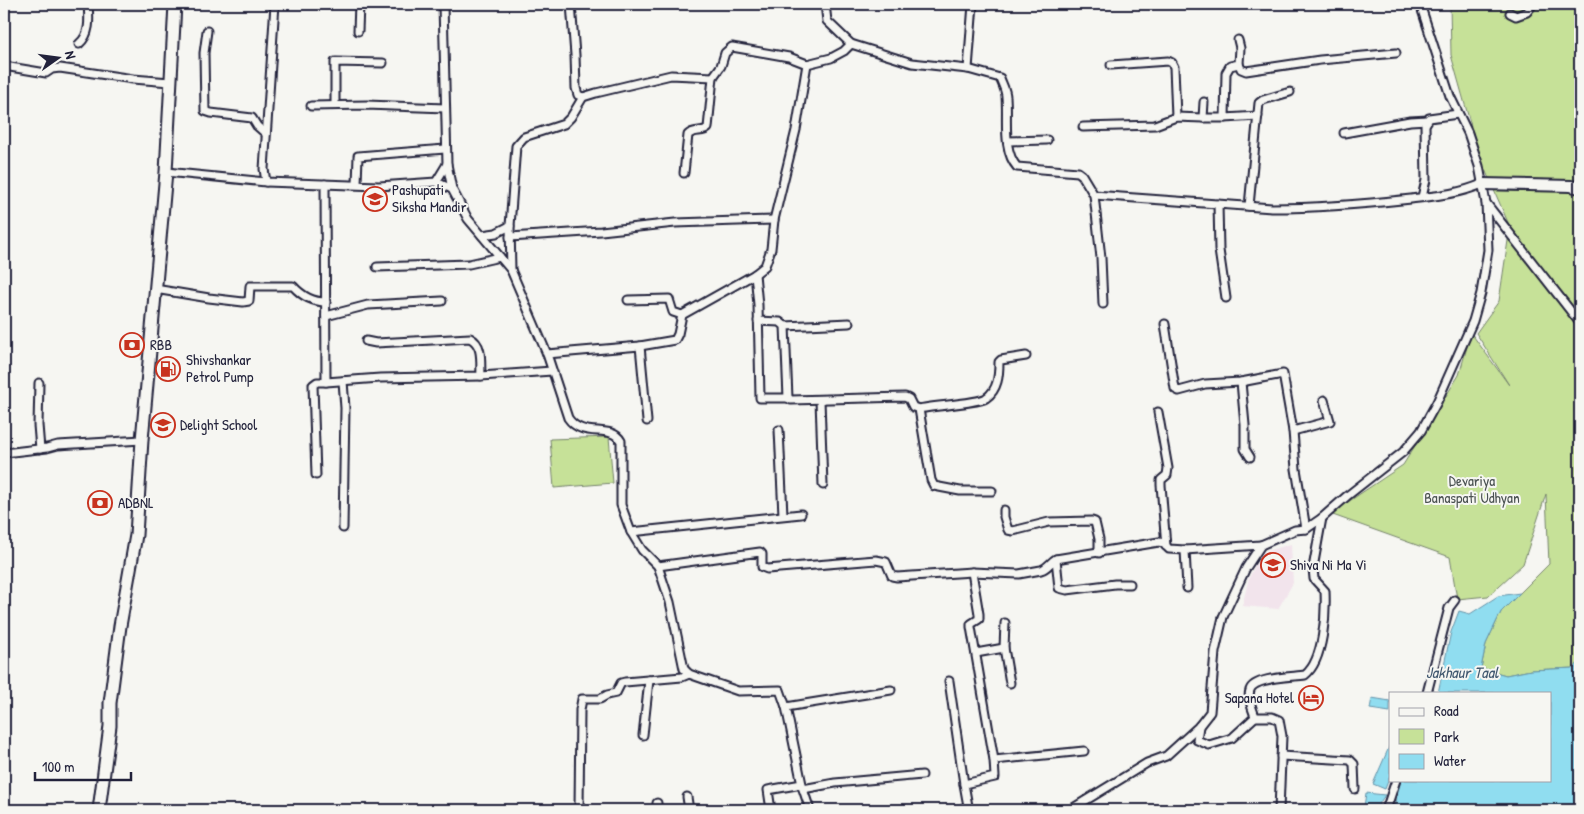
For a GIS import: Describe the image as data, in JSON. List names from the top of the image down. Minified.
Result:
{"water":["Jakhaur Taal"],"parks":["Devariya Banaspati Udhyan"],"places":{"school or university":["Pashupati Siksha Mandir","Delight School","Shiva Ni Ma Vi"],"bank":["RBB","ADBNL"],"fuel station":["Shivshankar Petrol Pump"],"hotel":["Sapana Hotel"]},"legend":["Road","Park","Water"],"scale_bar":"100 m","north":"right"}
